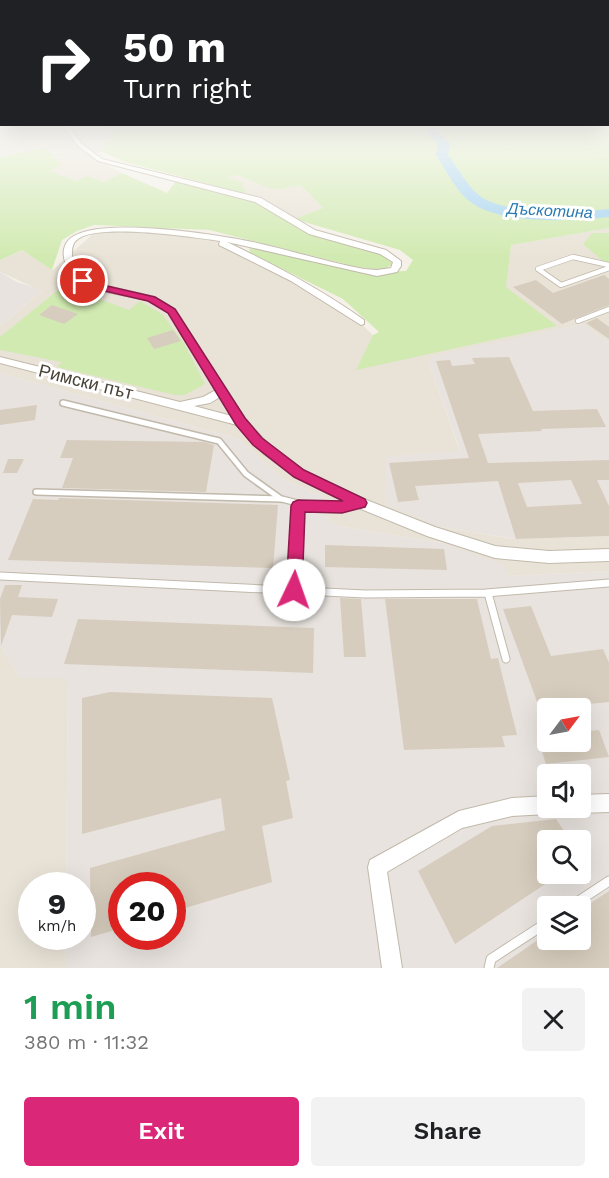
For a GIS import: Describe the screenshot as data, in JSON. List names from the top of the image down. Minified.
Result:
{"streets":{"street":["Римски път"]},"water":["Дъскотина"],"north":"top right","page":{"turn":["50 m","Turn right"],"speed":"9 km/h","limit":"20","heading":["1 min","380 m · 11:32"],"buttons":["Exit","Share"]}}
